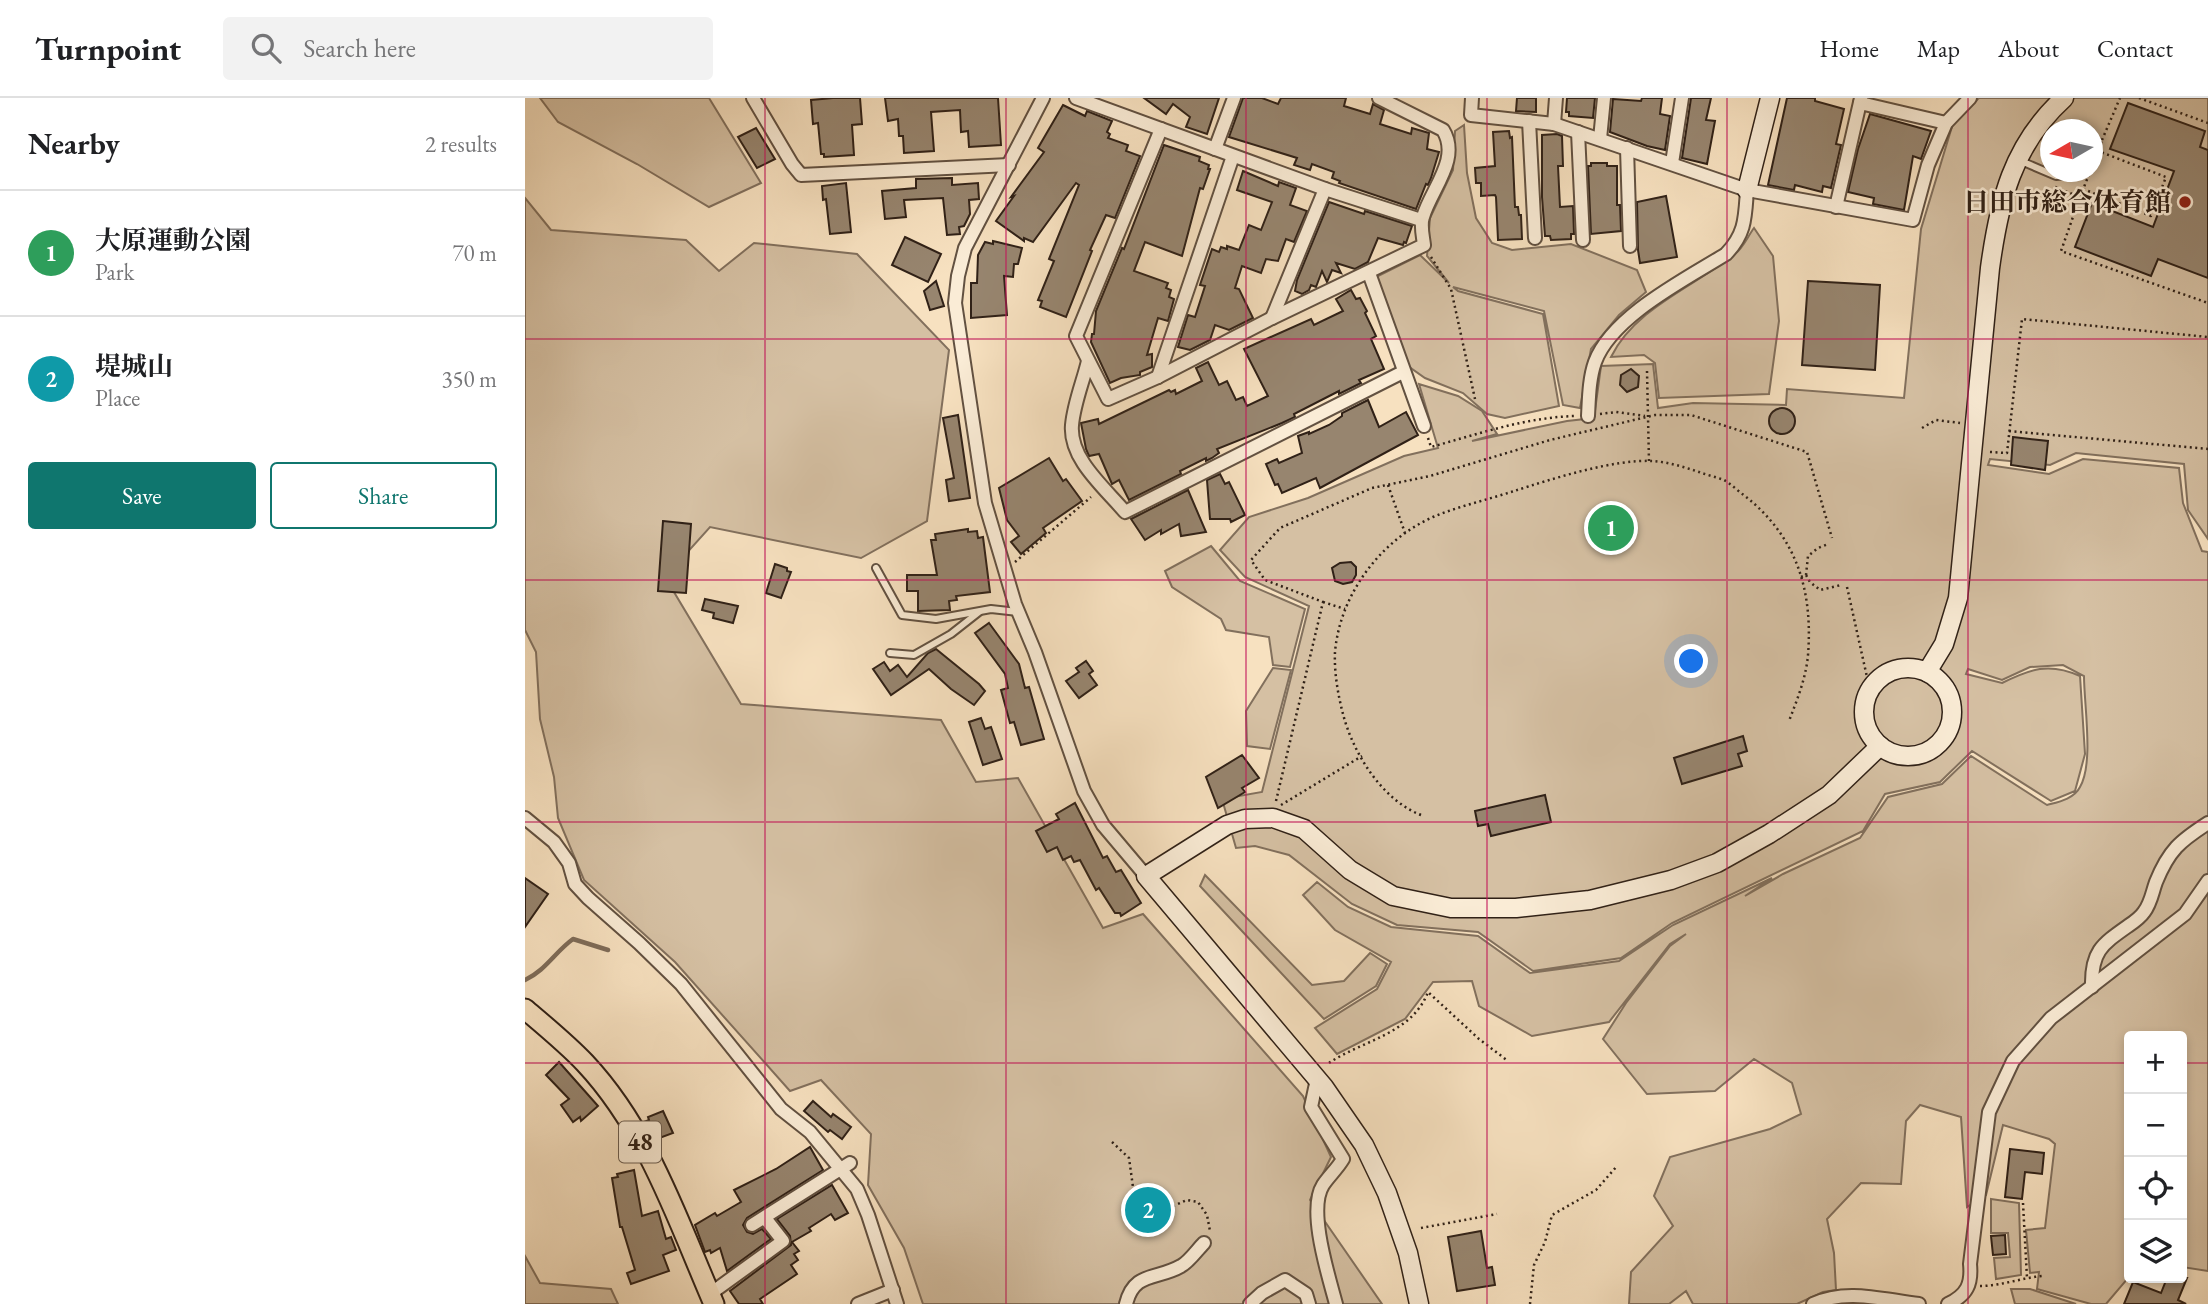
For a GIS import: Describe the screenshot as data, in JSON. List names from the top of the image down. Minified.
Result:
{"streets":{"main road":["48"]},"places":["日田市総合体育館"],"north":"left","page":{"header":"Turnpoint","search":"Search here","nav":["Home","Map","About","Contact"],"heading":["Nearby","2 results"],"list":[{"mark":"1","name":"大原運動公園","note":"Park","value":"70 m"},{"mark":"2","name":"堤城山","note":"Place","value":"350 m"}],"buttons":["Save","Share"],"pins":["1","2"],"map_buttons":["+","−"]}}
